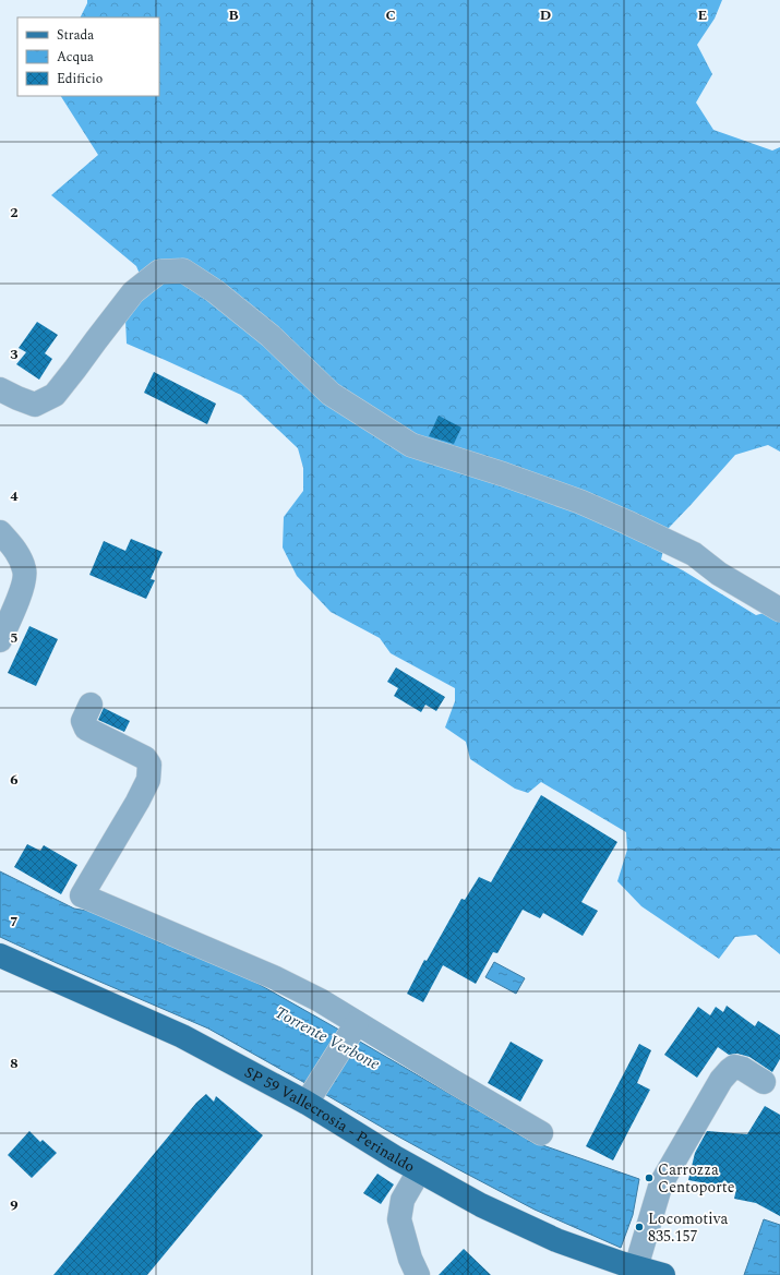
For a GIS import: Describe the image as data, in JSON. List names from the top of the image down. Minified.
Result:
{"streets":{"main road":["SP 59 Vallecrosia - Perinaldo"]},"water":["Torrente Verbone"],"places":["Carrozza Centoporte","Locomotiva 835.157"],"legend":["Strada","Acqua","Edificio"],"grid":{"columns":["B","C","D","E"],"rows":["2","3","4","5","6","7","8","9"]}}
